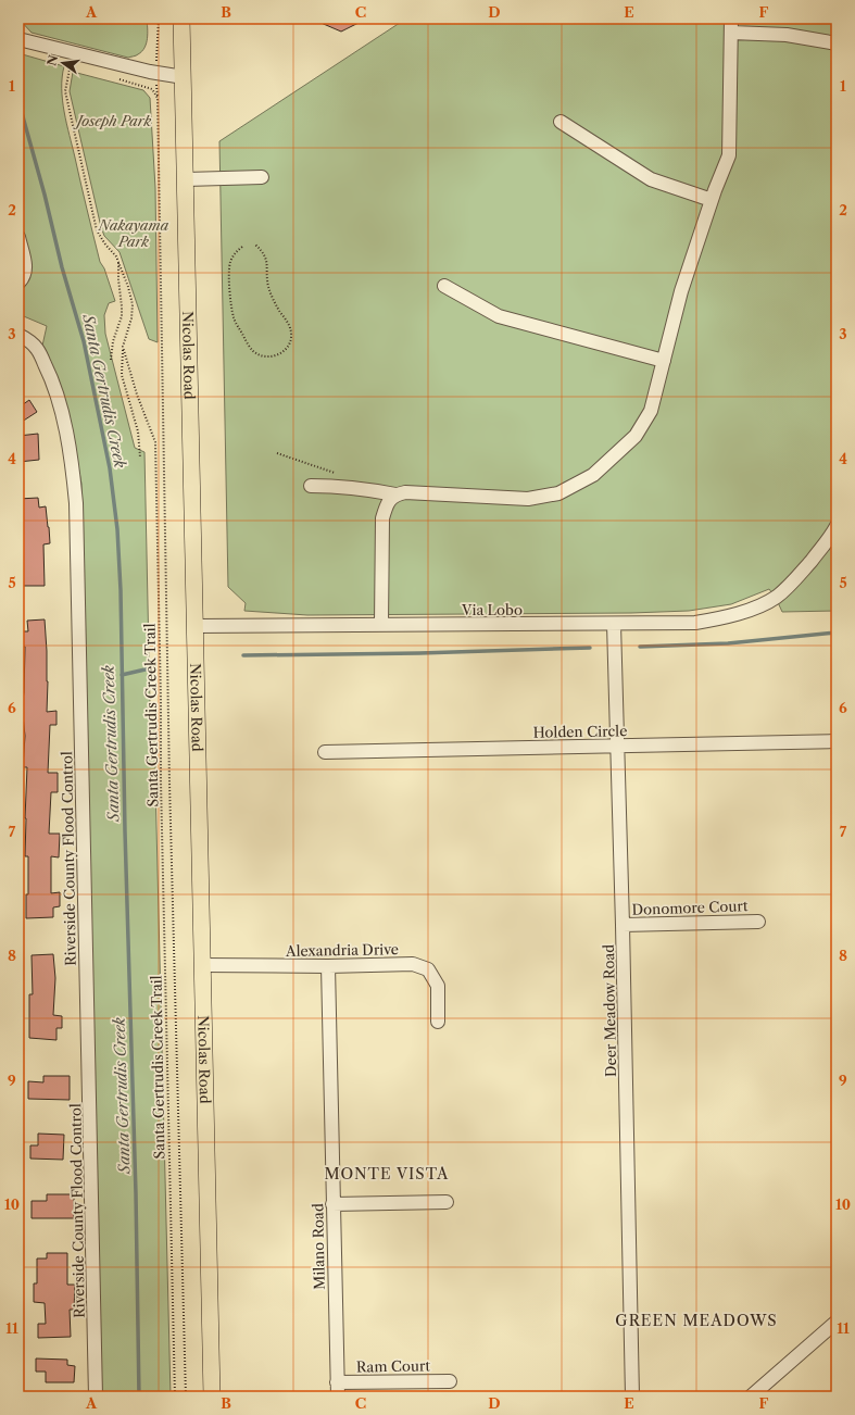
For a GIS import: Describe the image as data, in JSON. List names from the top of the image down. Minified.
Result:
{"streets":{"main road":["Nicolas Road"],"street":["Via Lobo","Holden Circle","Riverside County Flood Control","Donomore Court","Alexandria Drive","Deer Meadow Road","Milano Road","Ram Court"],"path":["Santa Gertrudis Creek Trail"]},"crossings":[["Nicolas Road","Via Lobo"],["Nicolas Road","Alexandria Drive"],["Via Lobo","Deer Meadow Road"],["Holden Circle","Deer Meadow Road"],["Donomore Court","Deer Meadow Road"],["Alexandria Drive","Milano Road"],["Milano Road","Ram Court"]],"districts":["MONTE VISTA","GREEN MEADOWS"],"water":["Santa Gertrudis Creek"],"parks":["Joseph Park","Nakayama Park"],"north":"left","grid":{"columns":["A","B","C","D","E","F"],"rows":["1","2","3","4","5","6","7","8","9","10","11"]}}
